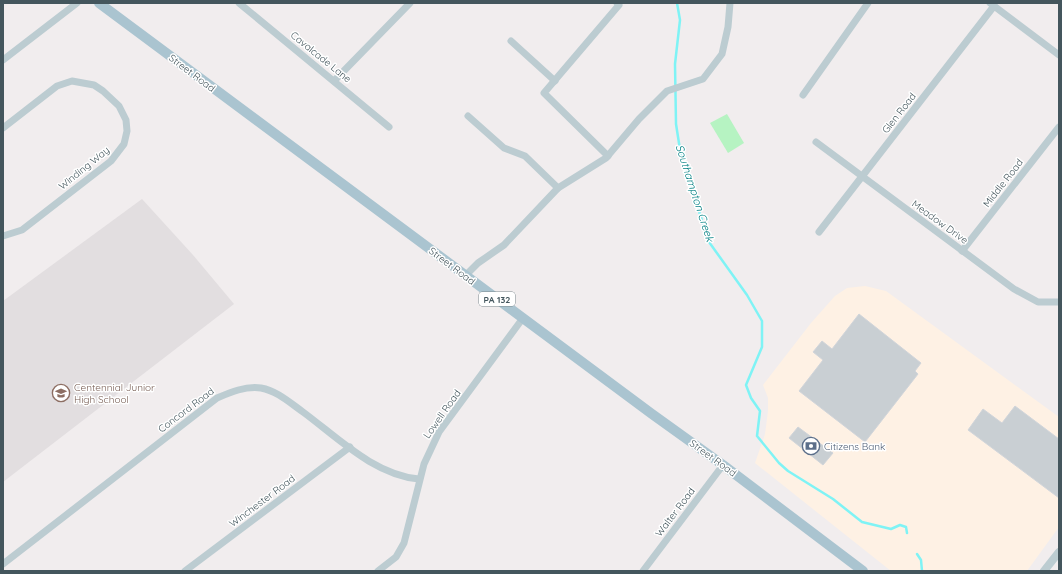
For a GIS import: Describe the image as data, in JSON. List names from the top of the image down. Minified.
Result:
{"streets":{"main road":["Street Road","PA 132"],"street":["Cavalcade Lane","Glen Road","Winding Way","Middle Road","Meadow Drive","Concord Road","Lowell Road","Winchester Road","Walter Road"]},"crossings":[["Street Road","Lowell Road"],["Street Road","Walter Road"],["Glen Road","Meadow Drive"],["Middle Road","Meadow Drive"],["Concord Road","Lowell Road"],["Concord Road","Winchester Road"]],"water":["Southampton Creek"],"places":{"school or university":["Centennial Junior High School"],"bank":["Citizens Bank"]}}
